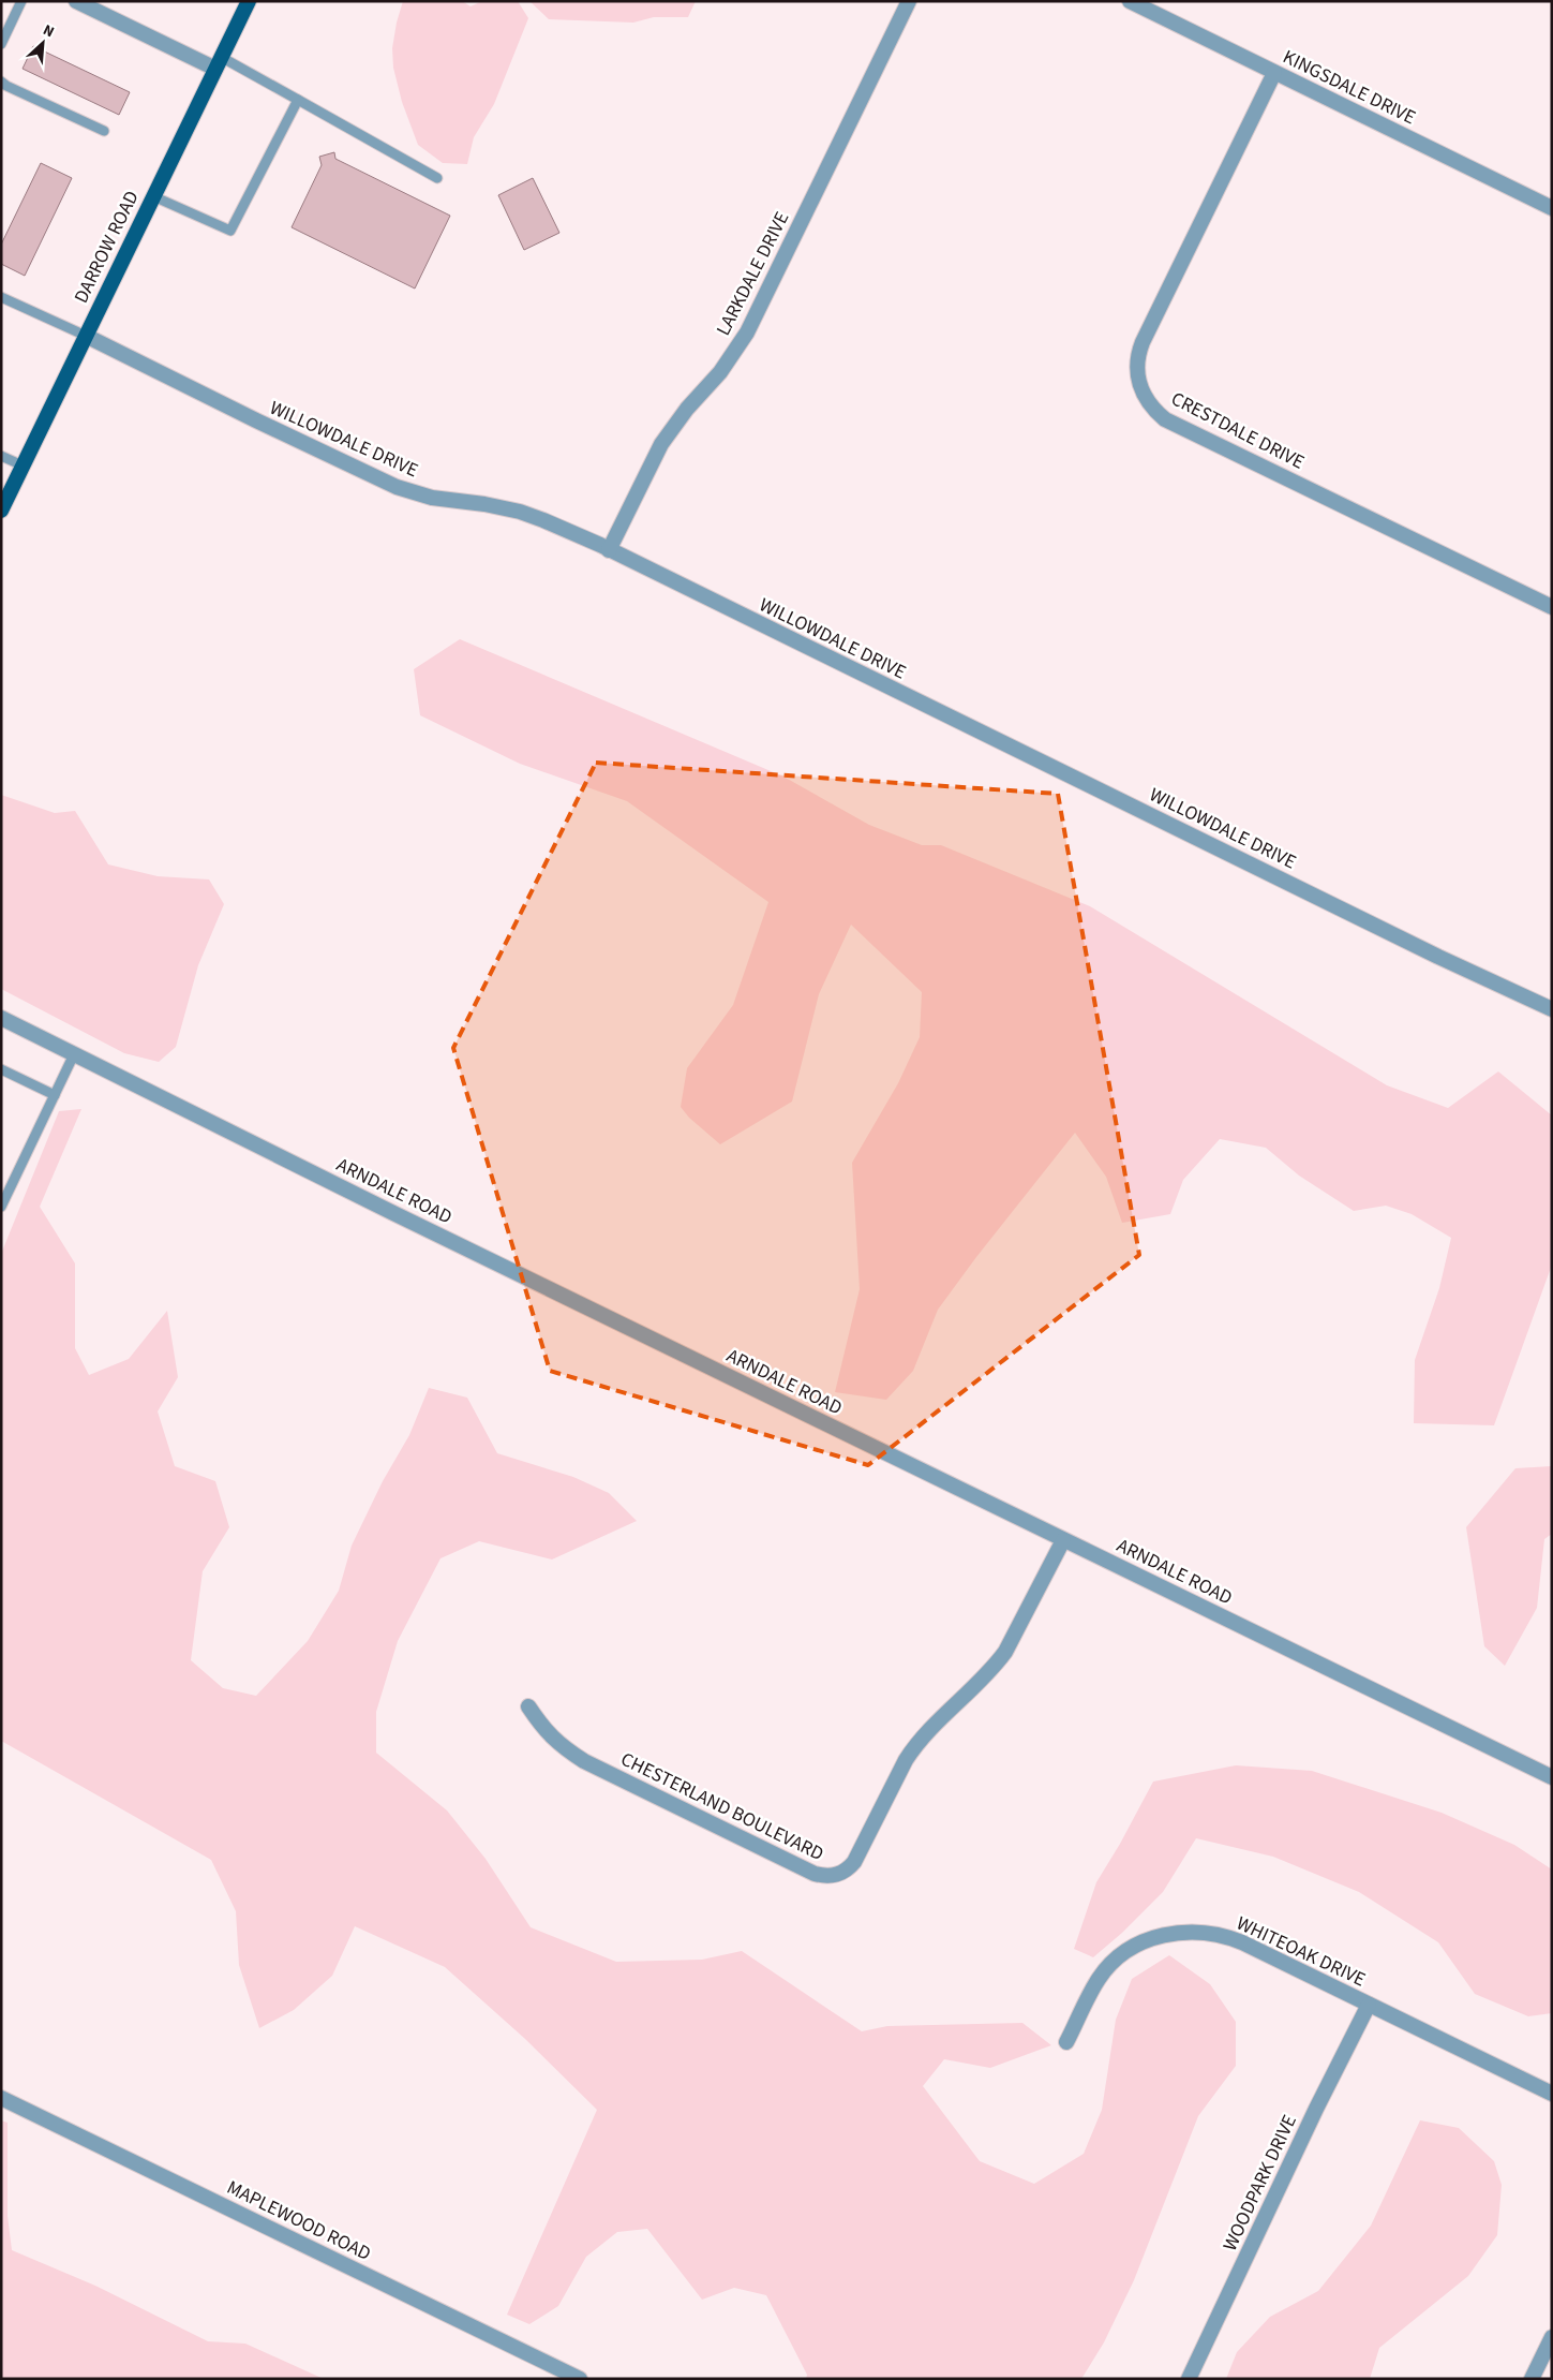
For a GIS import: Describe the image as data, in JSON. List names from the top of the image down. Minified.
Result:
{"streets":{"main road":["DARROW ROAD"],"street":["KINGSDALE DRIVE","LARKDALE DRIVE","CRESTDALE DRIVE","WILLOWDALE DRIVE","ARNDALE ROAD","CHESTERLAND BOULEVARD","WHITEOAK DRIVE","WOODPARK DRIVE","MAPLEWOOD ROAD"]},"crossings":[["KINGSDALE DRIVE","CRESTDALE DRIVE"],["DARROW ROAD","WILLOWDALE DRIVE"],["LARKDALE DRIVE","WILLOWDALE DRIVE"],["ARNDALE ROAD","CHESTERLAND BOULEVARD"],["WHITEOAK DRIVE","WOODPARK DRIVE"]],"north":"top right"}
